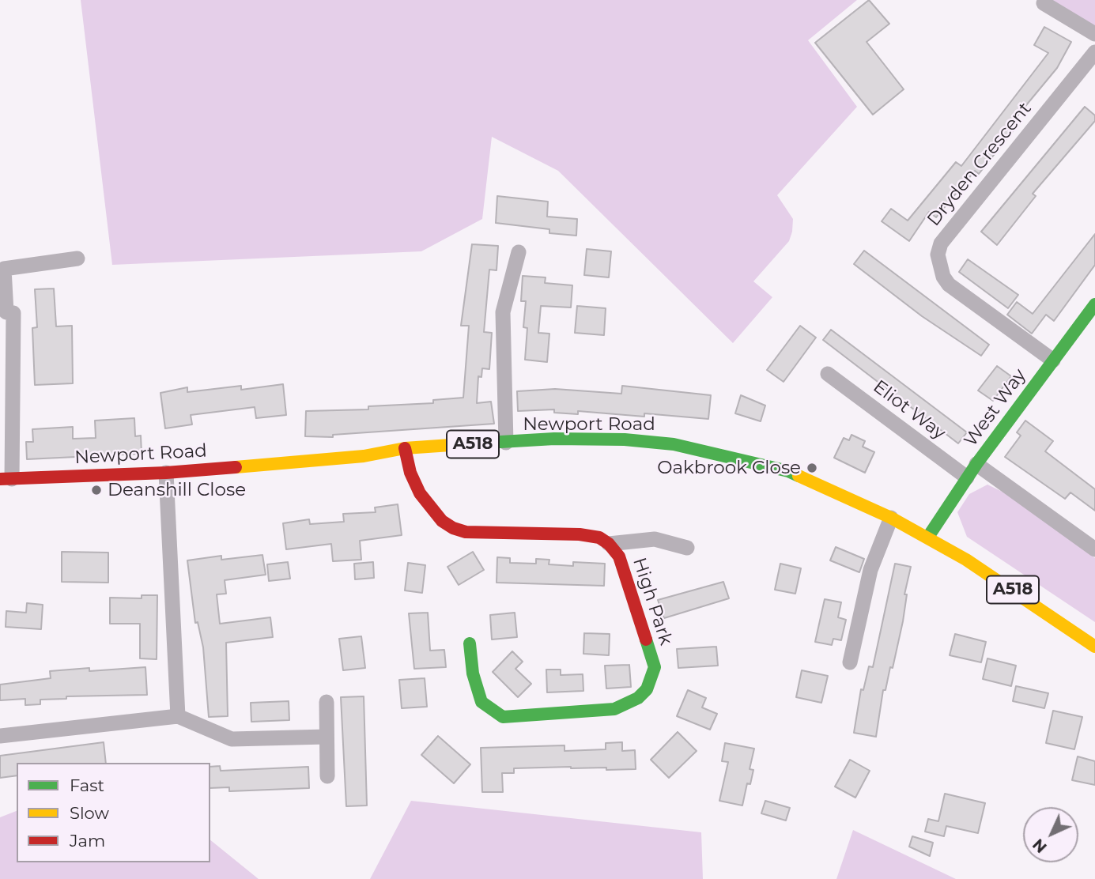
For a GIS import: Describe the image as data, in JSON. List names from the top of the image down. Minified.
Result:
{"streets":{"main road":["West Way","Newport Road","A518","High Park"],"street":["Dryden Crescent","Eliot Way"]},"crossings":[["Dryden Crescent","West Way"],["West Way","Eliot Way"],["West Way","Newport Road"],["Newport Road","High Park"]],"places":["Oakbrook Close","Deanshill Close"],"legend":["Fast","Slow","Jam"],"north":"bottom left"}
